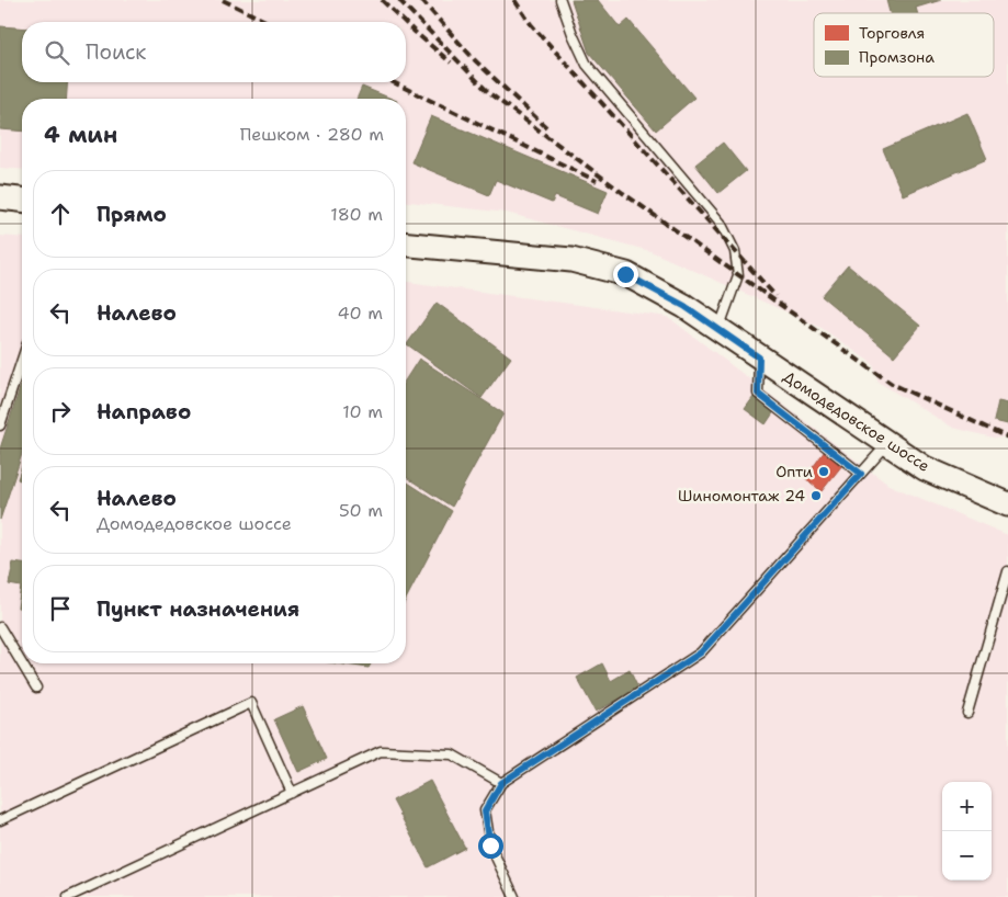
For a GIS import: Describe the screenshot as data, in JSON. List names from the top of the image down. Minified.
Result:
{"streets":{"main road":["Домодедовское шоссе"]},"places":["Опти","Шиномонтаж 24"],"legend":["Торговля","Промзона"],"page":{"search":"Поиск","heading":["4 мин","Пешком · 280 m"],"list":[["Прямо","180 m"],["Налево","40 m"],["Направо","10 m"],["Налево","Домодедовское шоссе","50 m"],"Пункт назначения"],"map_buttons":["+","−"]}}
